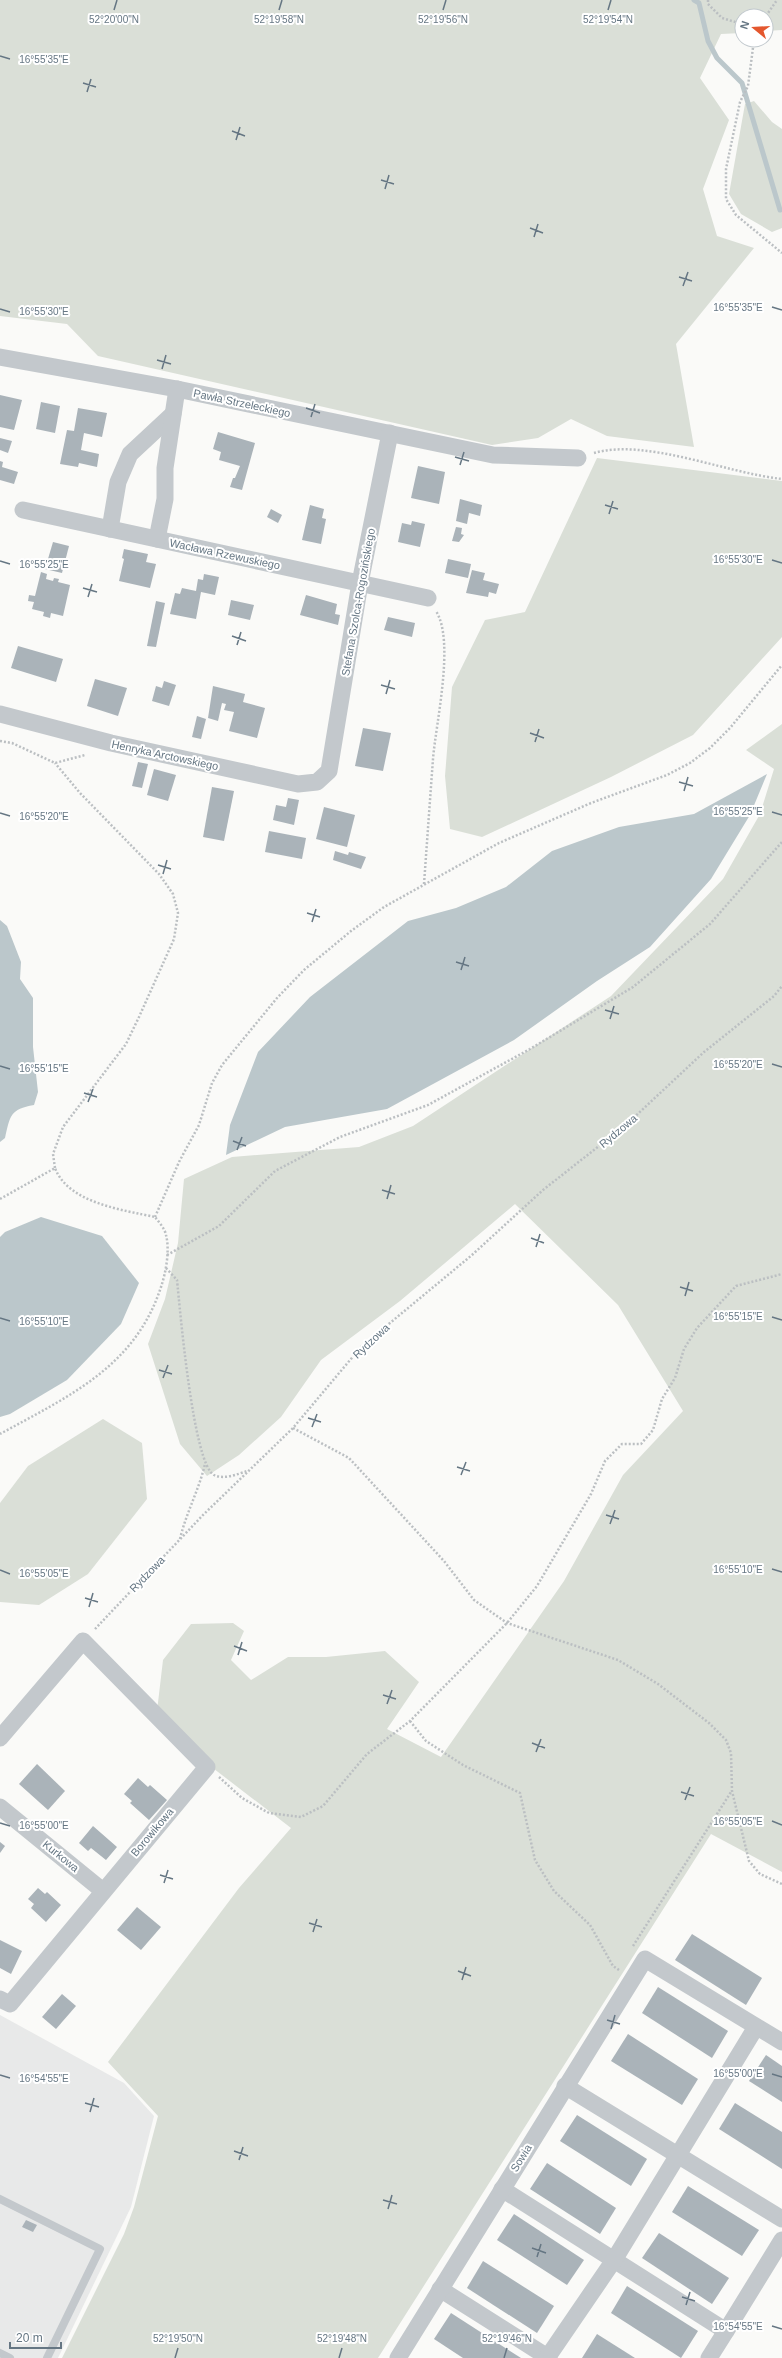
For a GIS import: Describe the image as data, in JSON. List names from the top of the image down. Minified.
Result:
{"streets":{"street":["Pawła Strzeleckiego","Wacława Rzewuskiego","Stefana Szolca-Rogozińskiego","Henryka Arctowskiego","Borowikowa","Kurkowa","Sowia"],"path":["Rydzowa"]},"crossings":[["Pawła Strzeleckiego","Stefana Szolca-Rogozińskiego"],["Wacława Rzewuskiego","Stefana Szolca-Rogozińskiego"],["Stefana Szolca-Rogozińskiego","Henryka Arctowskiego"],["Borowikowa","Kurkowa"]],"scale_bar":"20 m","north":"left","coordinates":["52°20'00\"N","52°19'58\"N","52°19'56\"N","52°19'54\"N","16°55'35\"E","16°55'30\"E","16°55'25\"E","16°55'20\"E","16°55'15\"E","16°55'10\"E","16°55'05\"E","16°55'00\"E","16°54'55\"E","52°19'50\"N","52°19'48\"N","52°19'46\"N"]}
